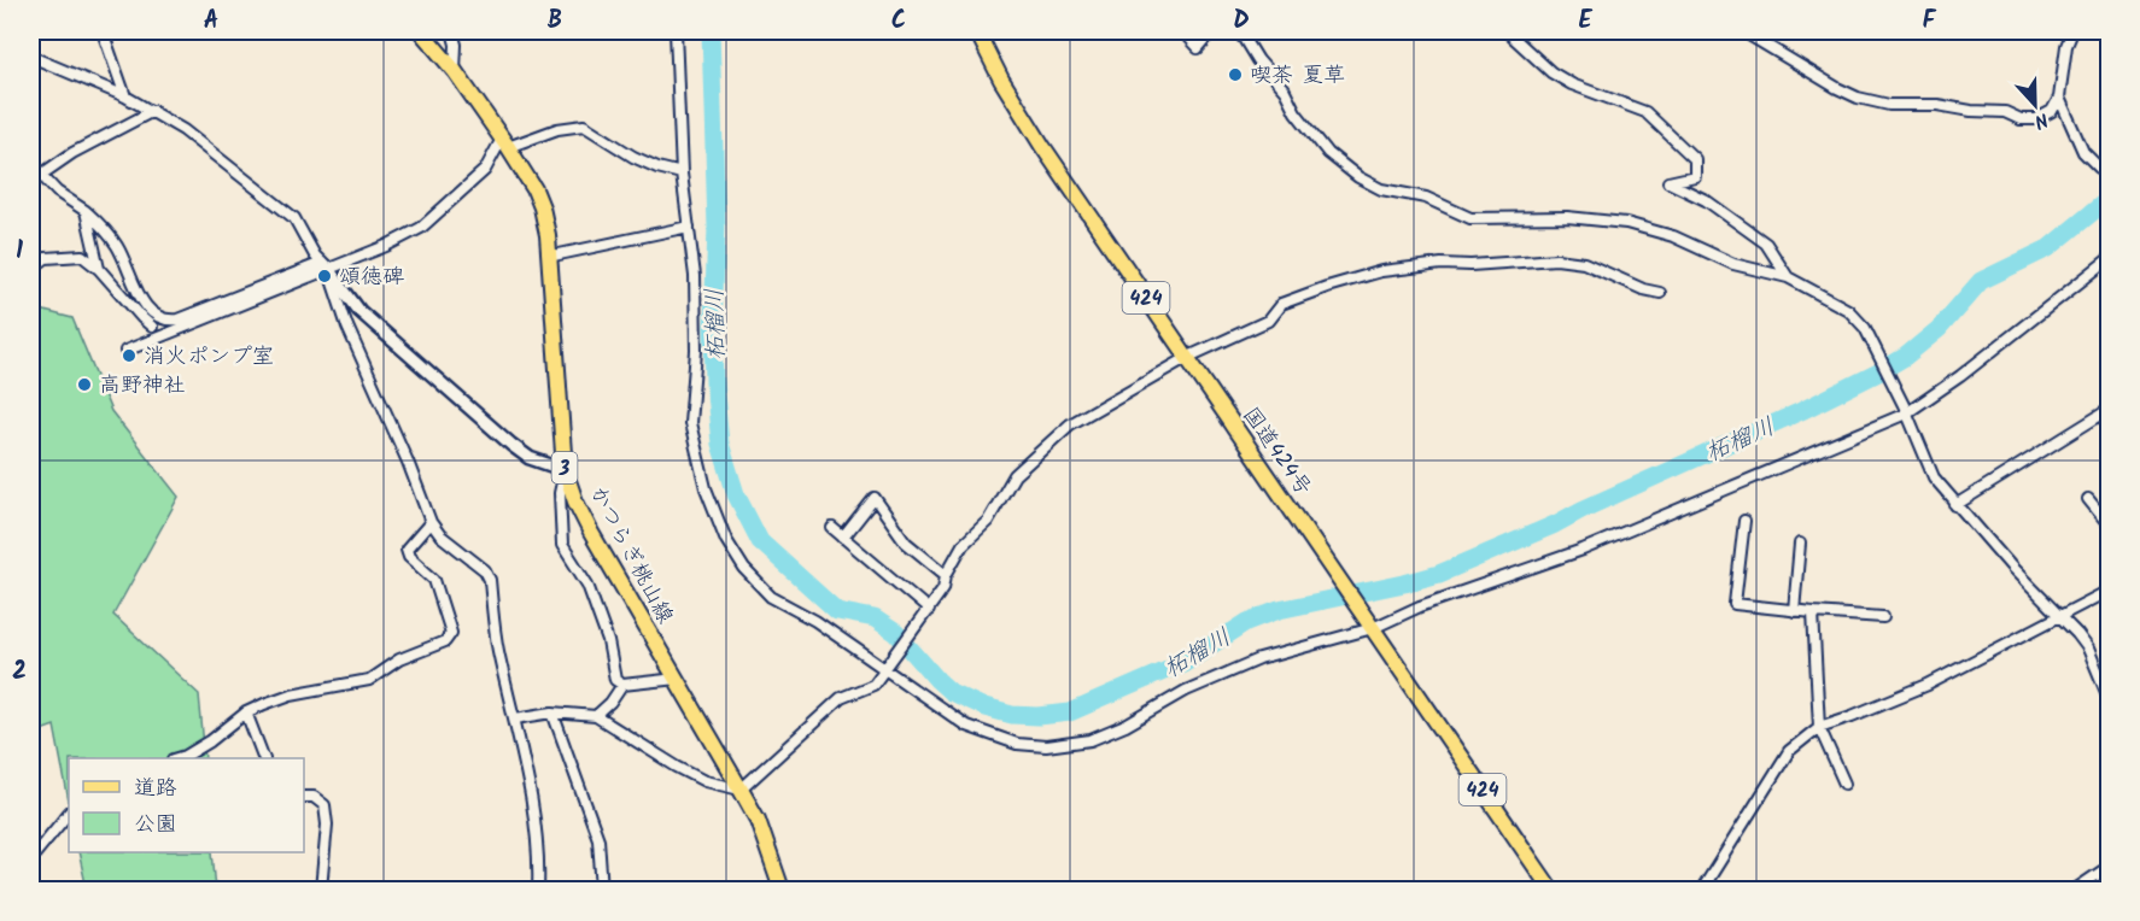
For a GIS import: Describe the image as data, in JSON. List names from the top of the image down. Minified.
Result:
{"streets":{"main road":["424","国道424号","3","かつらぎ桃山線"]},"water":["柘榴川"],"places":["喫茶 夏草","頌徳碑","消火ポンプ室","高野神社"],"legend":["道路","公園"],"north":"bottom","grid":{"columns":["A","B","C","D","E","F"],"rows":["1","2"]}}
